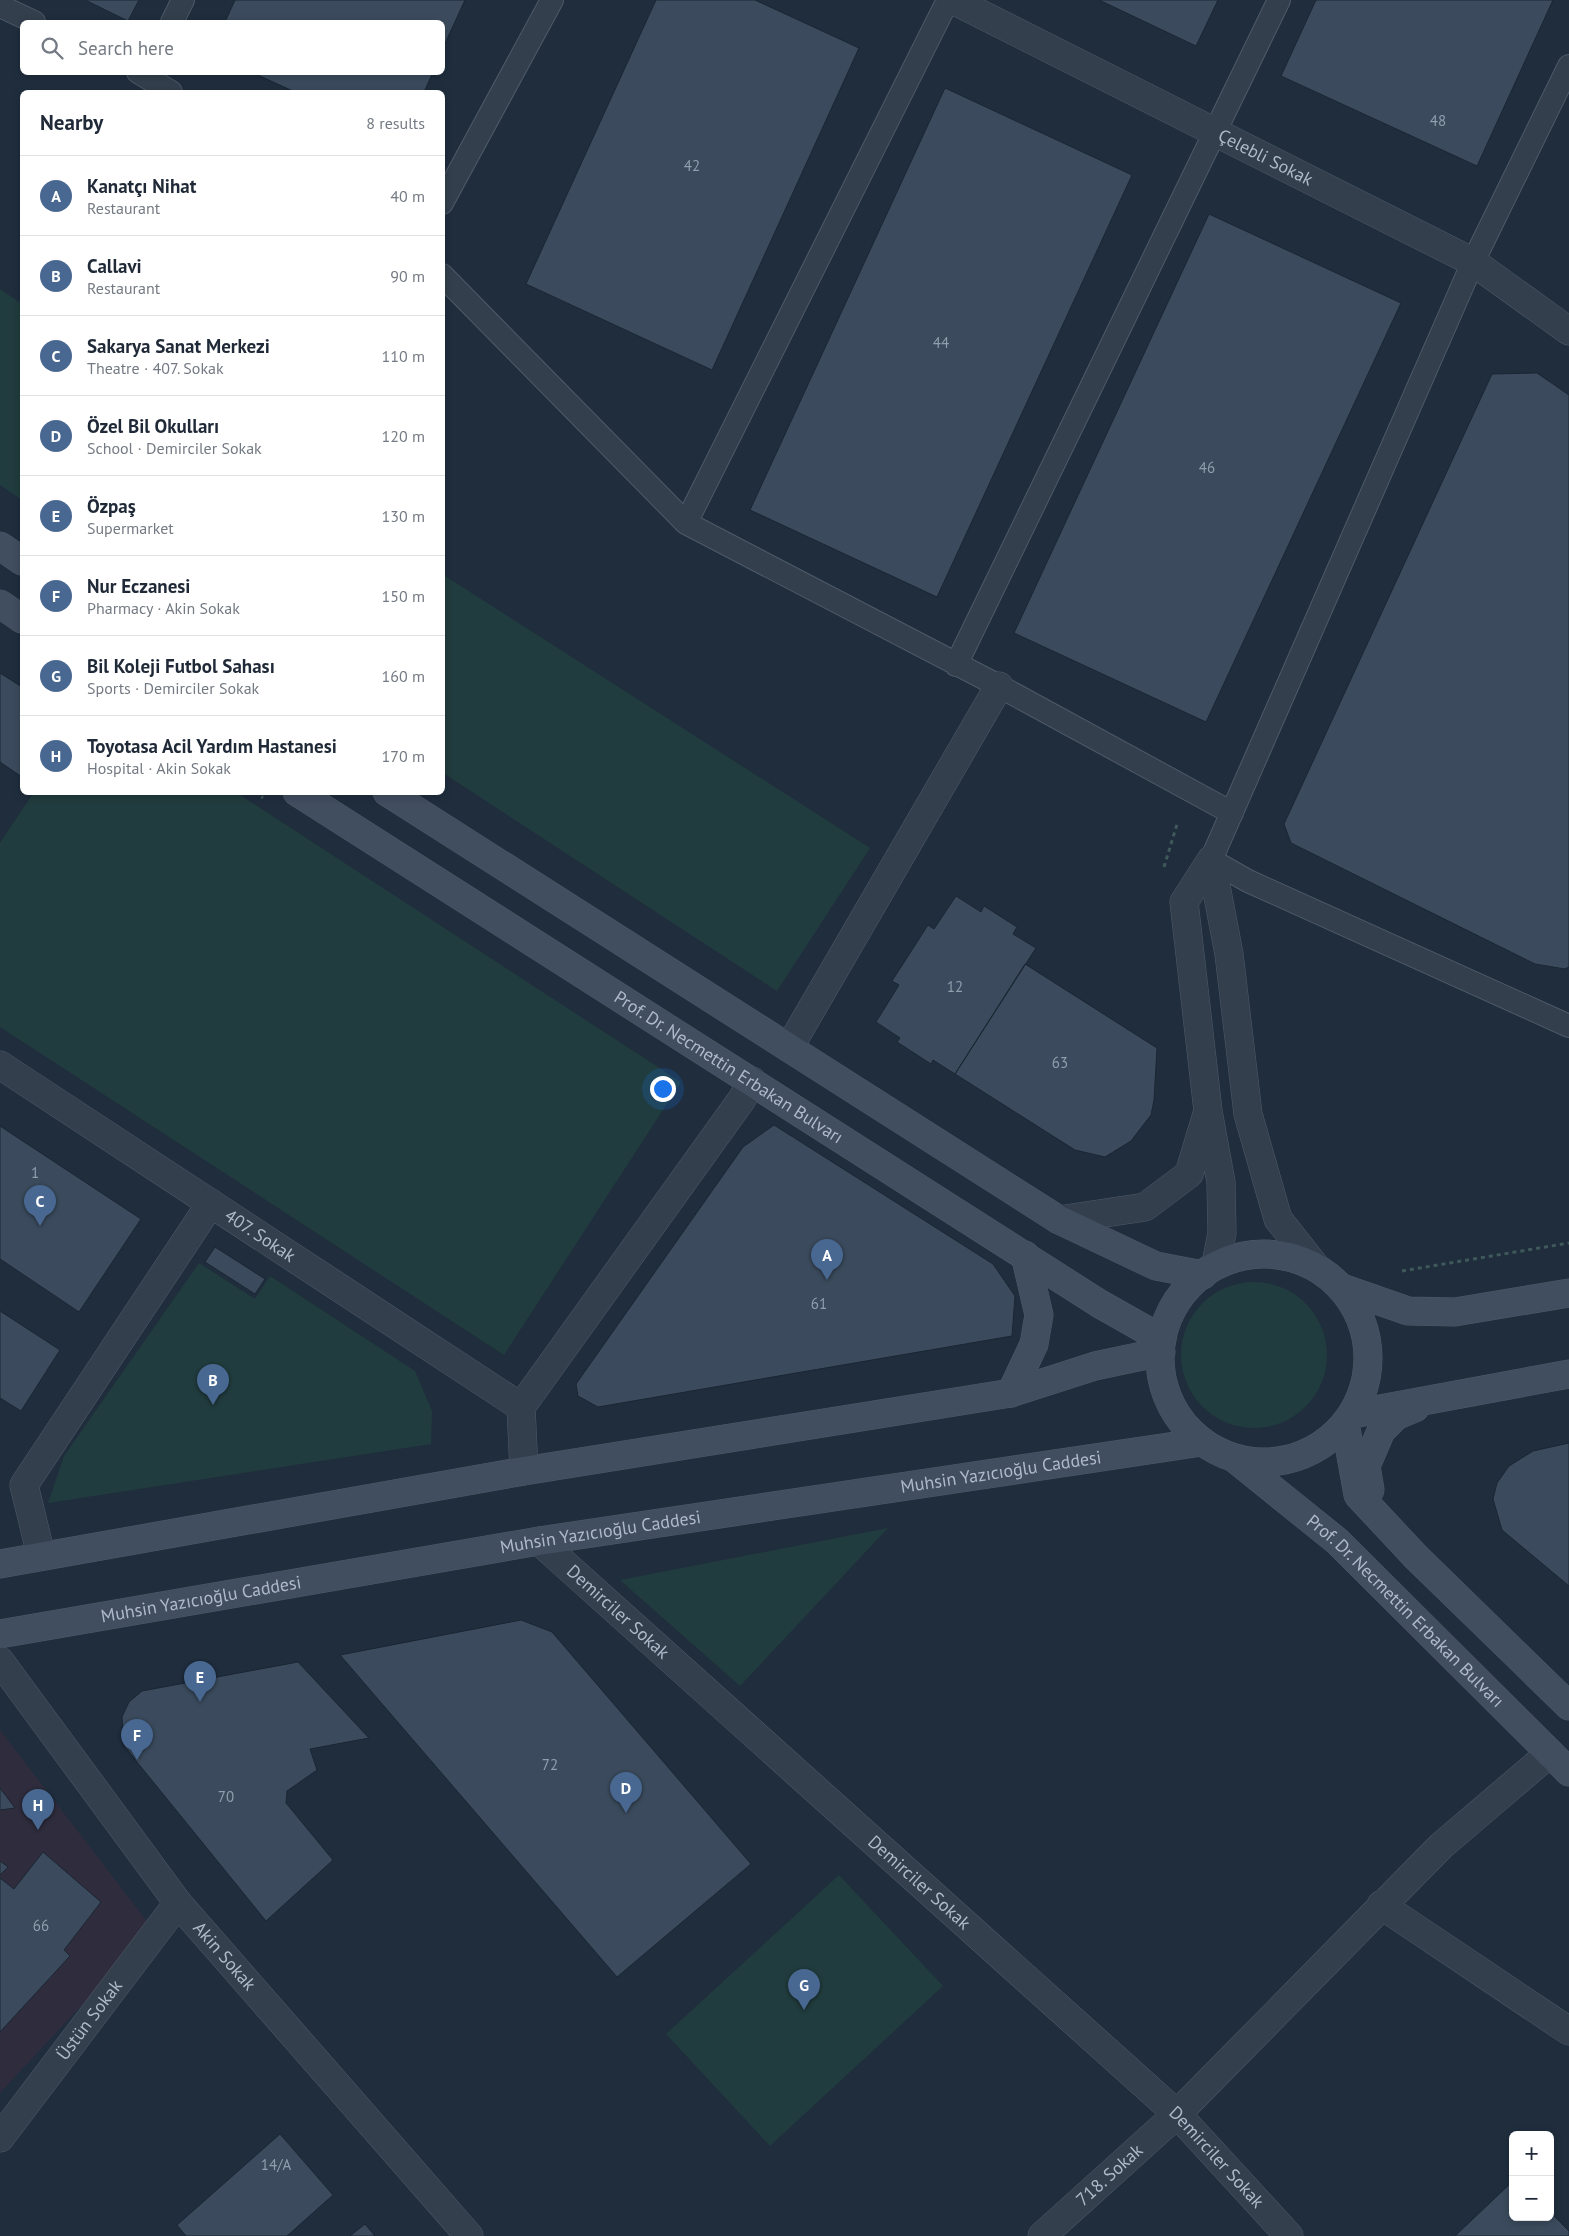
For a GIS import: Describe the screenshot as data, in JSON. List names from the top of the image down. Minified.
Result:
{"streets":{"main road":["Prof. Dr. Necmettin Erbakan Bulvarı","Muhsin Yazıcıoğlu Caddesi"],"street":["Çelebli Sokak","407. Sokak","Demirciler Sokak","Akin Sokak","Üstün Sokak","718. Sokak"]},"crossings":[["Prof. Dr. Necmettin Erbakan Bulvarı","718. Sokak"],["Muhsin Yazıcıoğlu Caddesi","Demirciler Sokak"],["Demirciler Sokak","718. Sokak"],["Akin Sokak","Üstün Sokak"]],"house_numbers":["48","42","44","46","12","63","1","61","72","70","66","14/A"],"page":{"search":"Search here","heading":["Nearby","8 results"],"list":[{"mark":"A","name":"Kanatçı Nihat","note":"Restaurant","value":"40 m"},{"mark":"B","name":"Callavi","note":"Restaurant","value":"90 m"},{"mark":"C","name":"Sakarya Sanat Merkezi","note":"Theatre · 407. Sokak","value":"110 m"},{"mark":"D","name":"Özel Bil Okulları","note":"School · Demirciler Sokak","value":"120 m"},{"mark":"E","name":"Özpaş","note":"Supermarket","value":"130 m"},{"mark":"F","name":"Nur Eczanesi","note":"Pharmacy · Akin Sokak","value":"150 m"},{"mark":"G","name":"Bil Koleji Futbol Sahası","note":"Sports · Demirciler Sokak","value":"160 m"},{"mark":"H","name":"Toyotasa Acil Yardım Hastanesi","note":"Hospital · Akin Sokak","value":"170 m"}],"pins":["C","A","B","E","F","D","H","G"],"map_buttons":["+","−"]}}
